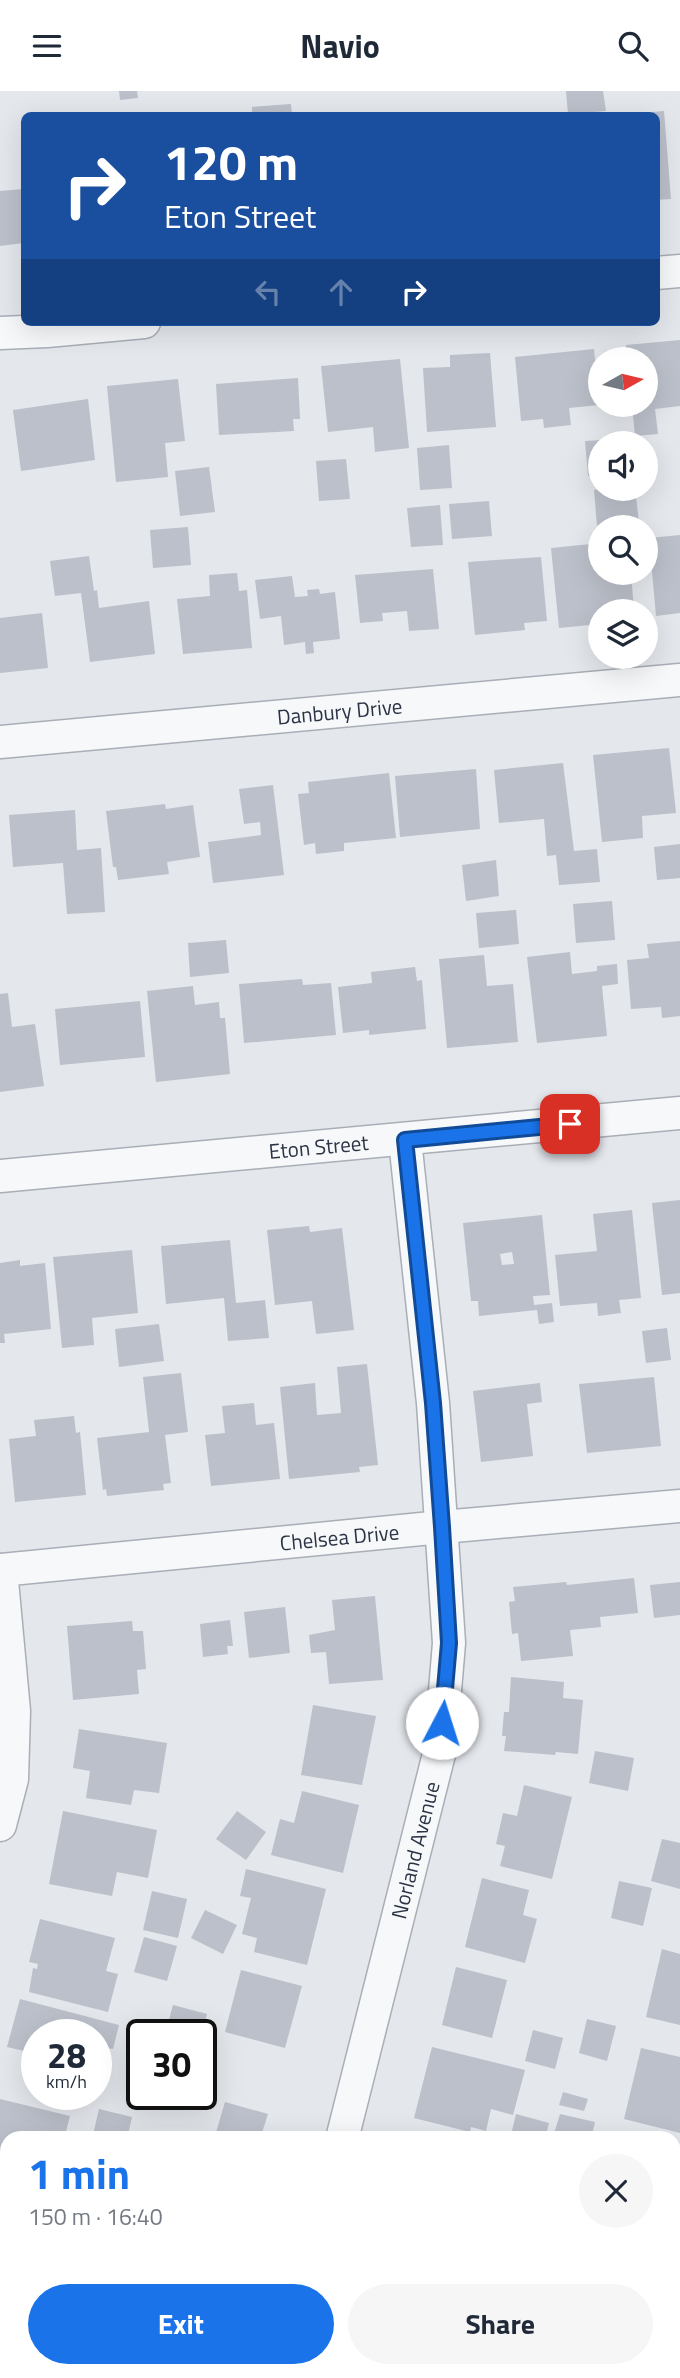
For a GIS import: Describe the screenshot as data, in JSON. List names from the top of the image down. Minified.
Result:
{"streets":{"street":["Danbury Drive","Eton Street","Chelsea Drive","Norland Avenue"]},"crossings":[["Eton Street","Norland Avenue"],["Chelsea Drive","Norland Avenue"]],"north":"right","page":{"header":"Navio","turn":["120 m","Eton Street"],"speed":"28 km/h","limit":"30","heading":["1 min","150 m · 16:40"],"buttons":["Exit","Share"]}}
